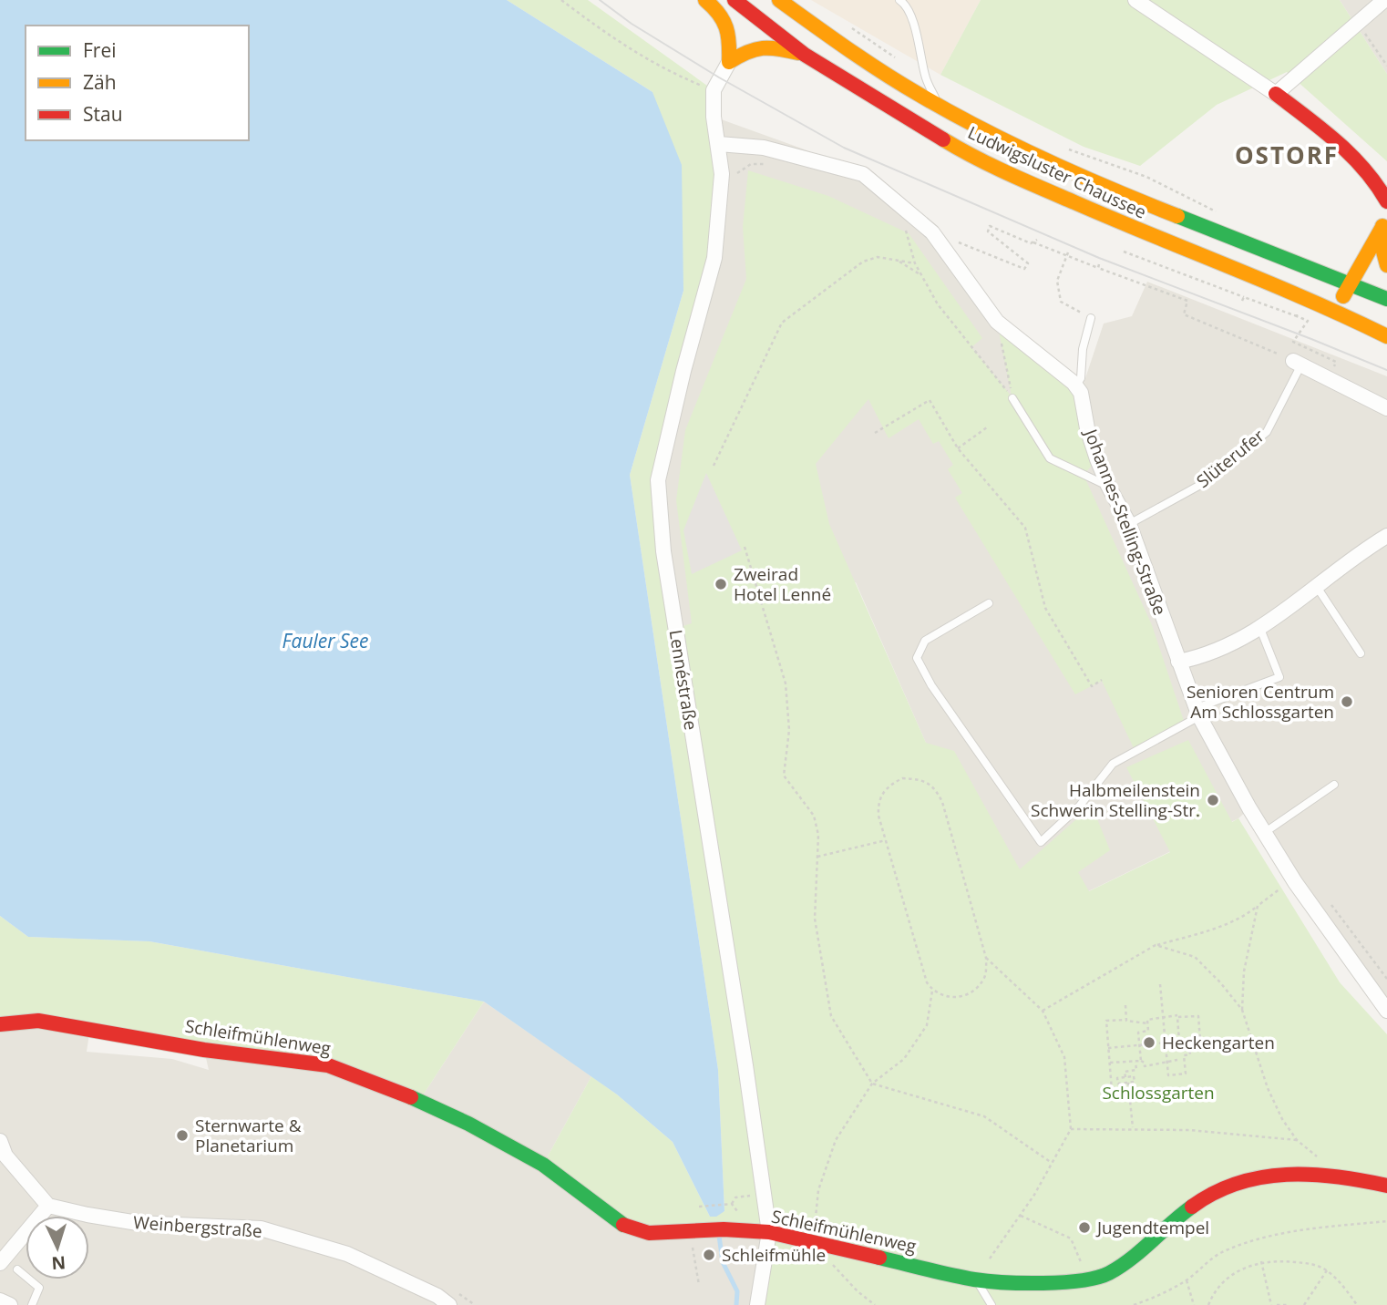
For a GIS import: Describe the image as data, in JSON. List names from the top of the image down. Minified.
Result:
{"streets":{"street":["Ludwigsluster Chaussee","Johannes-Stelling-Straße","Lennéstraße","Schleifmühlenweg","Weinbergstraße"],"lane":["Slüterufer"]},"crossings":[["Slüterufer","Johannes-Stelling-Straße"],["Lennéstraße","Schleifmühlenweg"]],"districts":["OSTORF"],"water":["Fauler See"],"parks":["Schlossgarten"],"places":["Zweirad Hotel Lenné","Senioren Centrum Am Schlossgarten","Halbmeilenstein Schwerin Stelling-Str.","Heckengarten","Sternwarte & Planetarium","Jugendtempel","Schleifmühle"],"legend":["Frei","Zäh","Stau"],"north":"bottom"}
